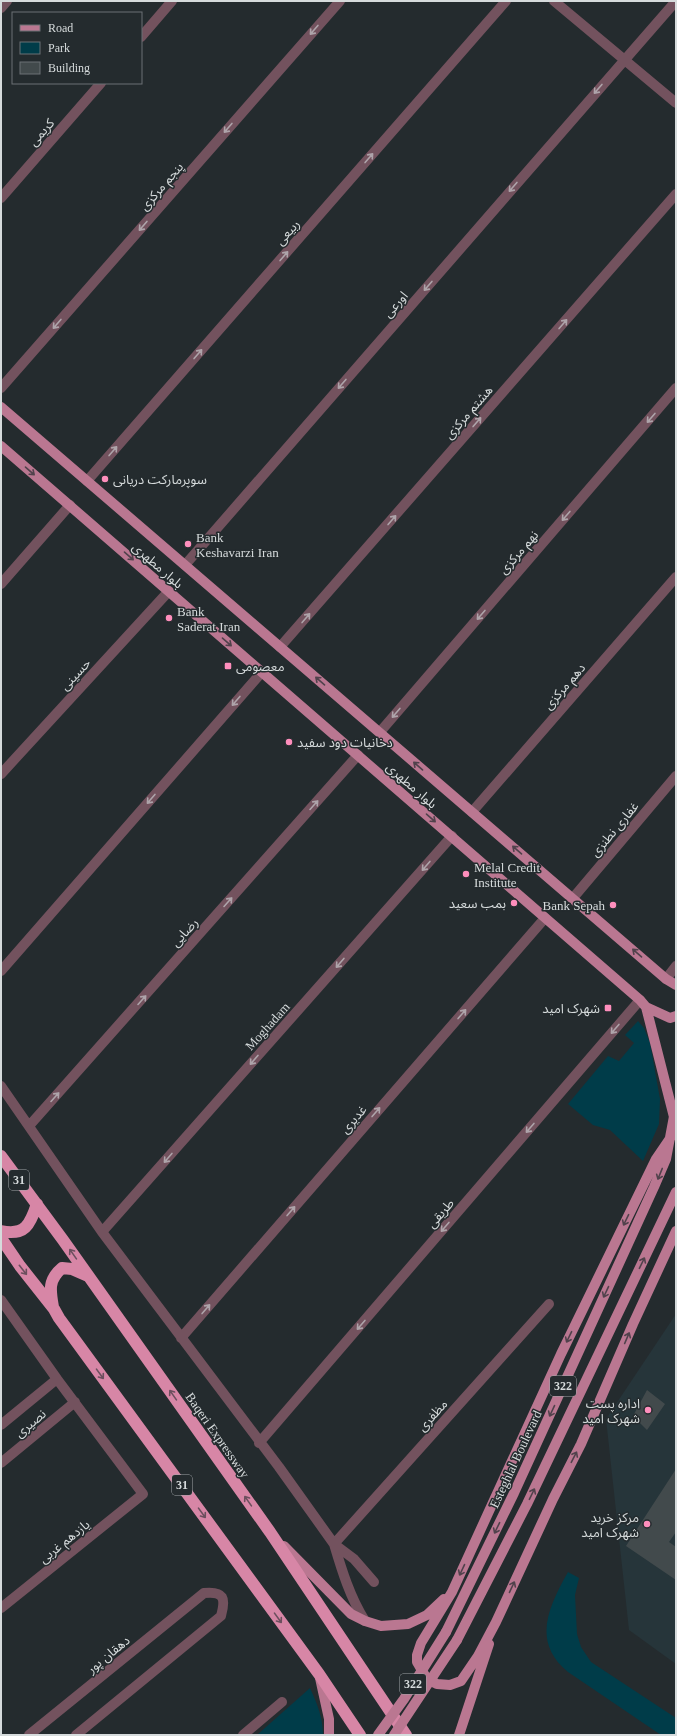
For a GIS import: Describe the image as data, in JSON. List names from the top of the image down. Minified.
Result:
{"streets":{"highway":["31","Baqeri Expressway"],"main road":["بلوار مطهری","322","Esteghlal Boulevard"],"street":["کریمی","پنجم مرکزی","ربیعی","اورعی","هشتم مرکزی","نهم مرکزی","حسینی","دهم مرکزی","غفاری نطنزی","رضایی","Moghadam","غدیری","طریقی","مظفری","نصیری","یازدهم غربی","دهقان پور"]},"crossings":[["ربیعی","بلوار مطهری"],["اورعی","بلوار مطهری"],["هشتم مرکزی","بلوار مطهری"],["نهم مرکزی","بلوار مطهری"],["بلوار مطهری","حسینی"],["بلوار مطهری","دهم مرکزی"],["بلوار مطهری","غفاری نطنزی"],["بلوار مطهری","رضایی"],["بلوار مطهری","Moghadam"],["بلوار مطهری","غدیری"],["بلوار مطهری","طریقی"],["نصیری","یازدهم غربی"]],"one_way":["پنجم مرکزی","ربیعی","اورعی","هشتم مرکزی","نهم مرکزی","رضایی","Moghadam","غدیری","طریقی"],"places":{"other":["سوپرمارکت دریانی","Bank Keshavarzi Iran","Bank Saderat Iran","دخانیات دود سفید","Melal Credit Institute","بمب سعید","Bank Sepah","اداره پست شهرک امید","مرکز خرید شهرک امید"],"transit":["معصومی","شهرک امید"]},"legend":["Road","Park","Building"]}
